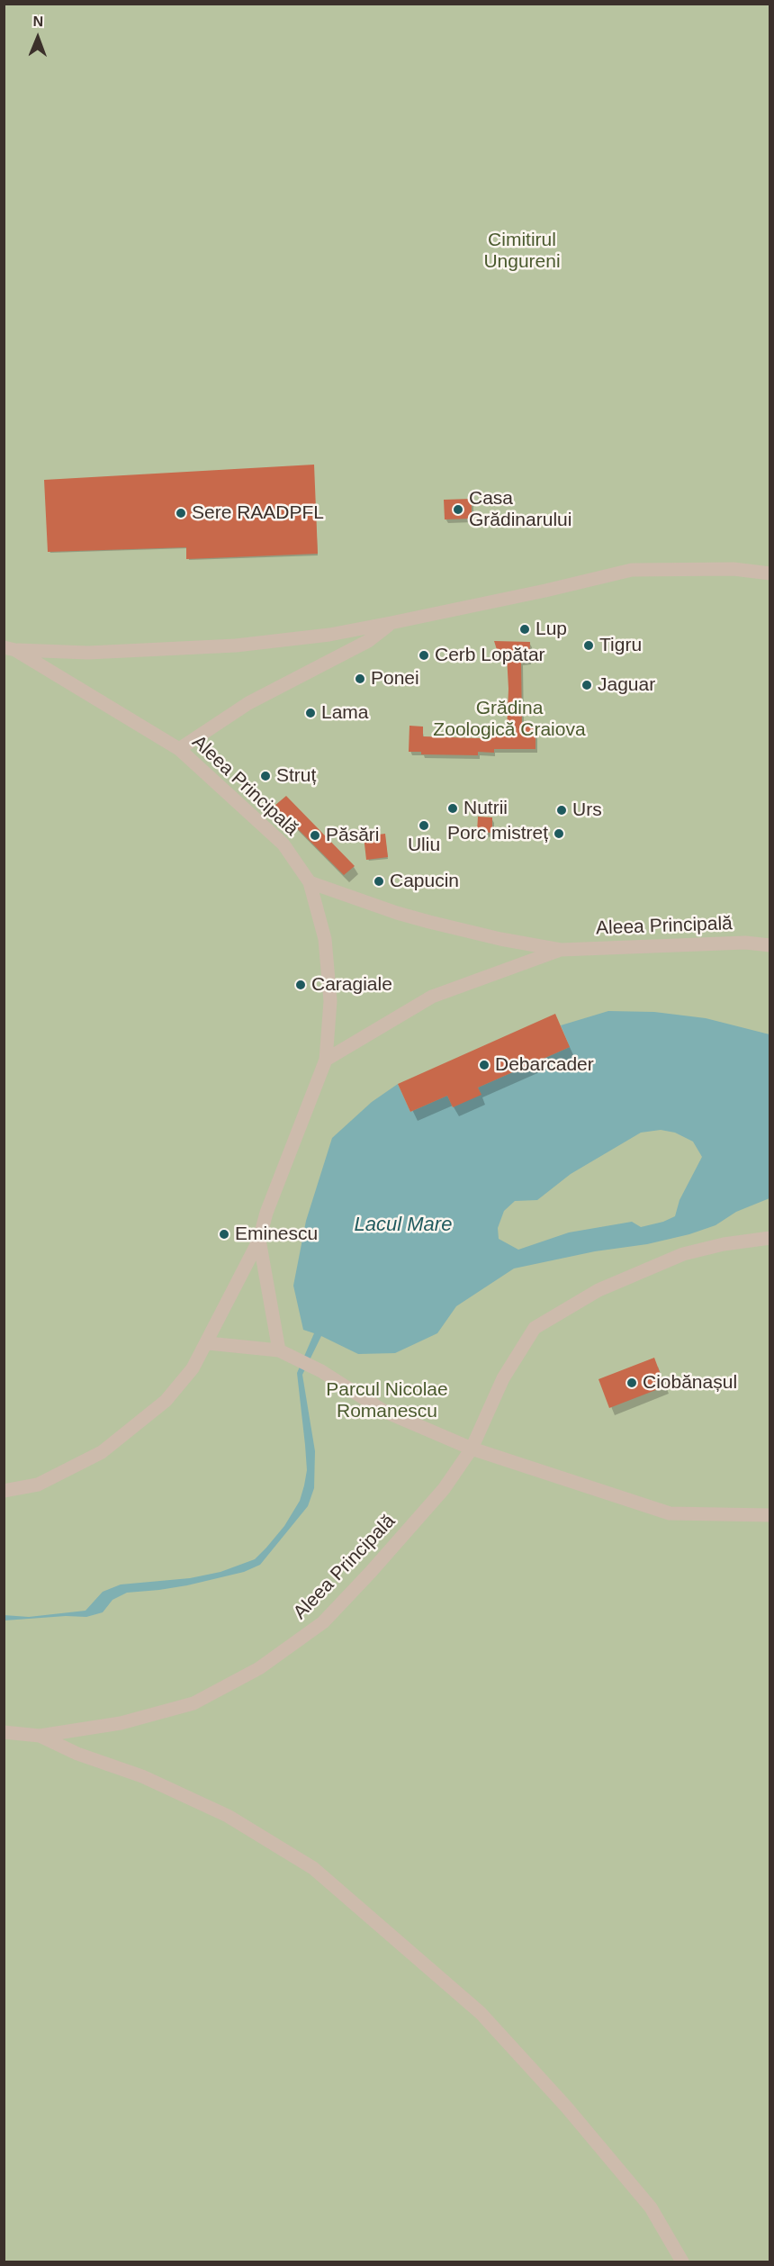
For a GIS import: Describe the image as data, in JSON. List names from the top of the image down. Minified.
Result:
{"streets":{"street":["Aleea Principală"]},"water":["Lacul Mare"],"parks":["Cimitirul Ungureni","Grădina Zoologică Craiova","Parcul Nicolae Romanescu"],"places":["Casa Grădinarului","Sere RAADPFL","Lup","Tigru","Cerb Lopătar","Ponei","Jaguar","Lama","Struț","Nutrii","Urs","Uliu","Porc mistreț","Păsări","Capucin","Caragiale","Debarcader","Eminescu","Ciobănașul"],"north":"top"}
